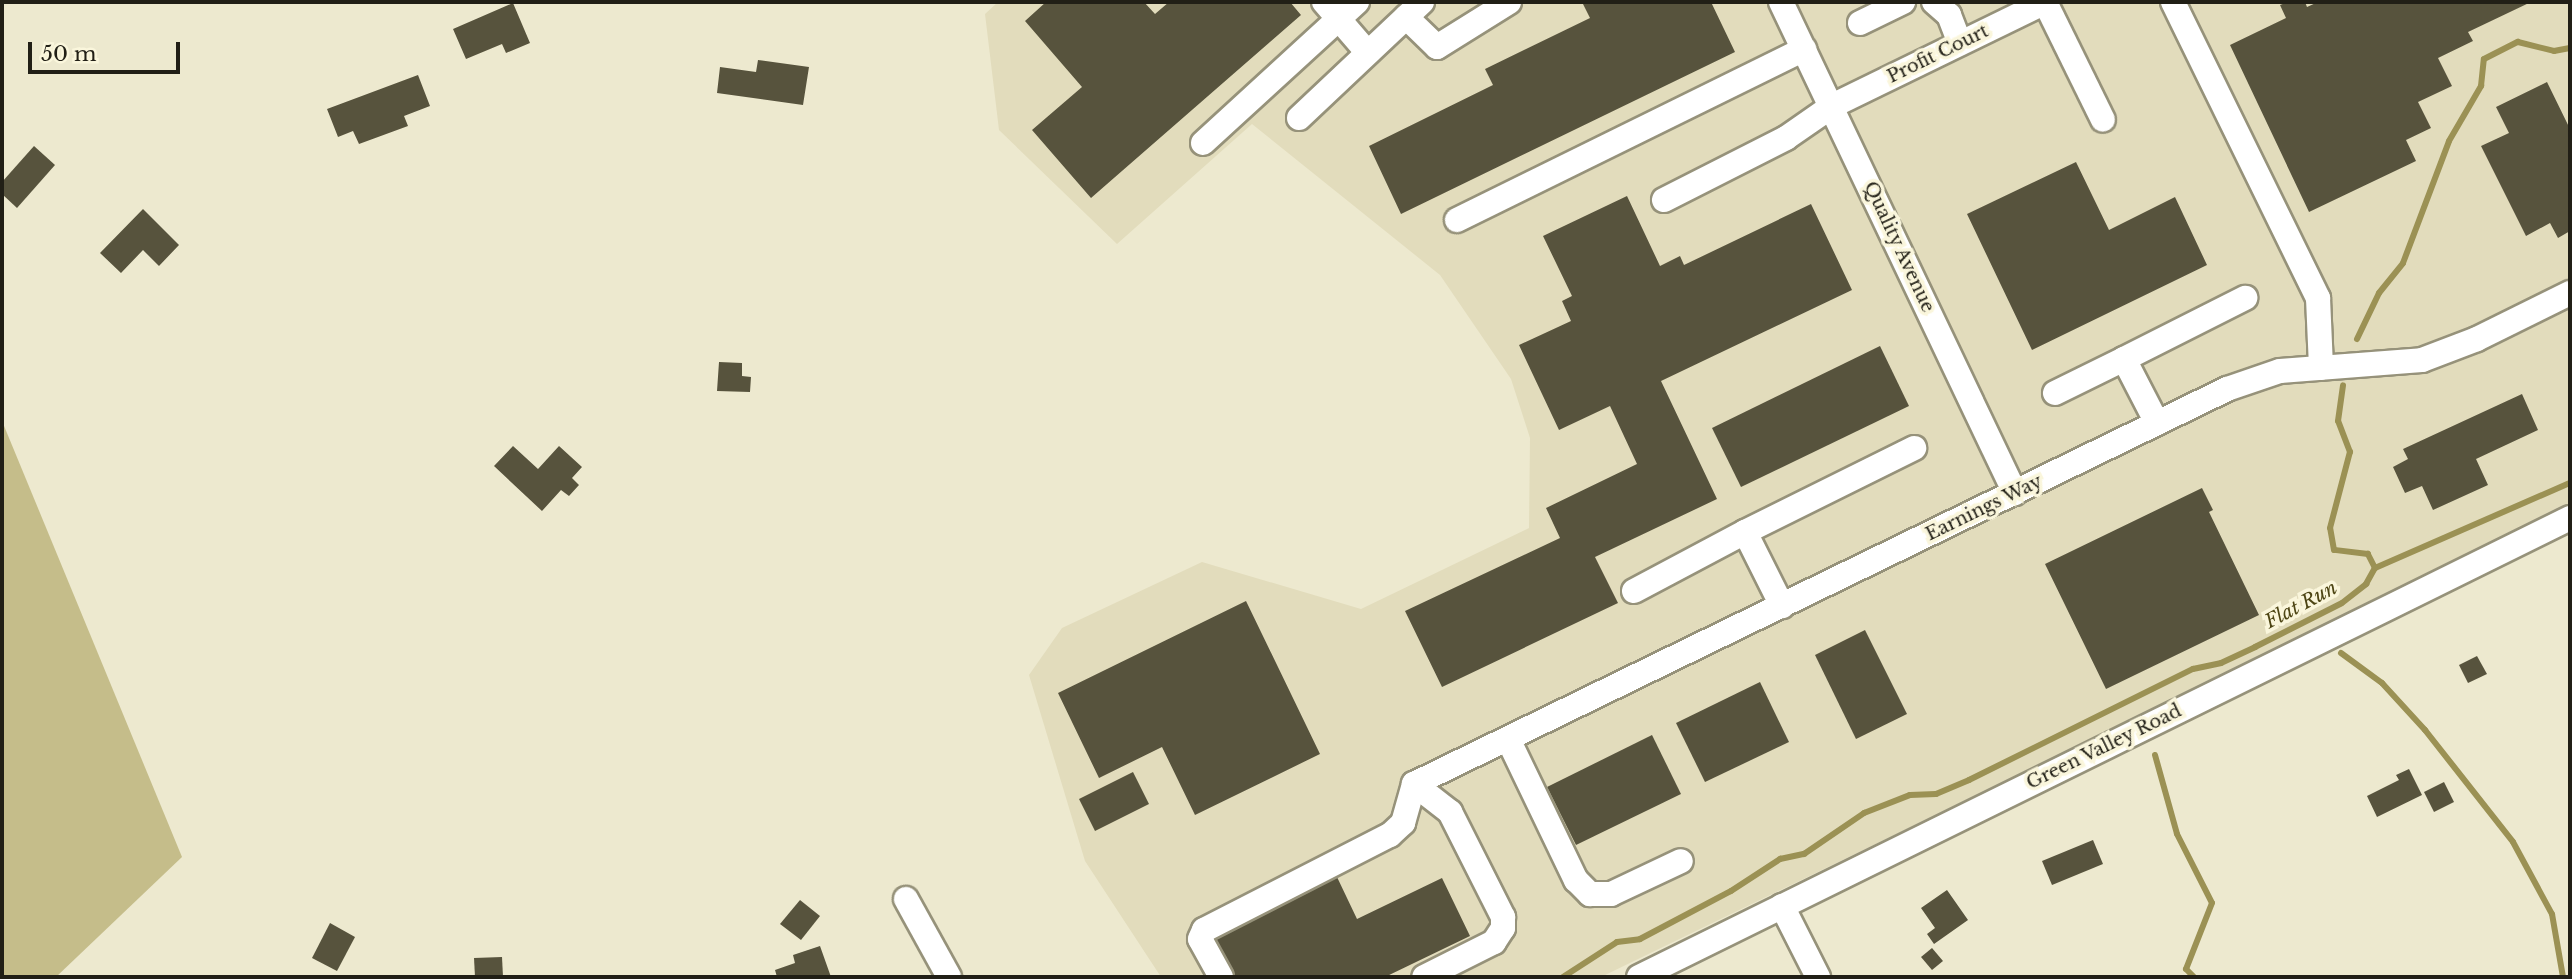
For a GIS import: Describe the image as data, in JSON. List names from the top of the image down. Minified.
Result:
{"streets":{"street":["Profit Court","Quality Avenue","Earnings Way","Green Valley Road"]},"crossings":[["Profit Court","Quality Avenue"],["Quality Avenue","Earnings Way"]],"water":["Flat Run"],"scale_bar":"50 m"}
